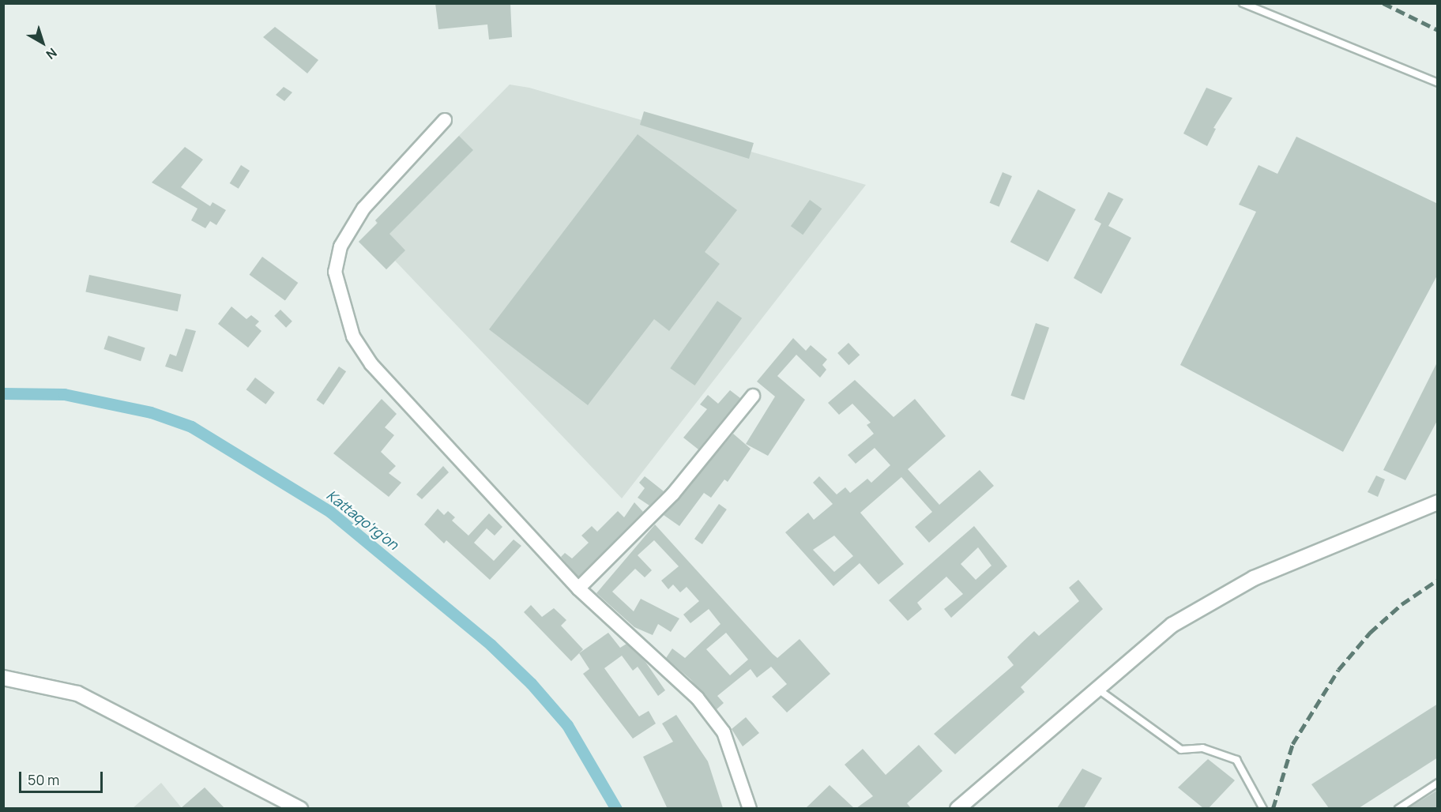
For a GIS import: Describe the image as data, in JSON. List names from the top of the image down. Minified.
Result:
{"water":["Kattaqo'rg'on"],"scale_bar":"50 m","north":"bottom right"}
